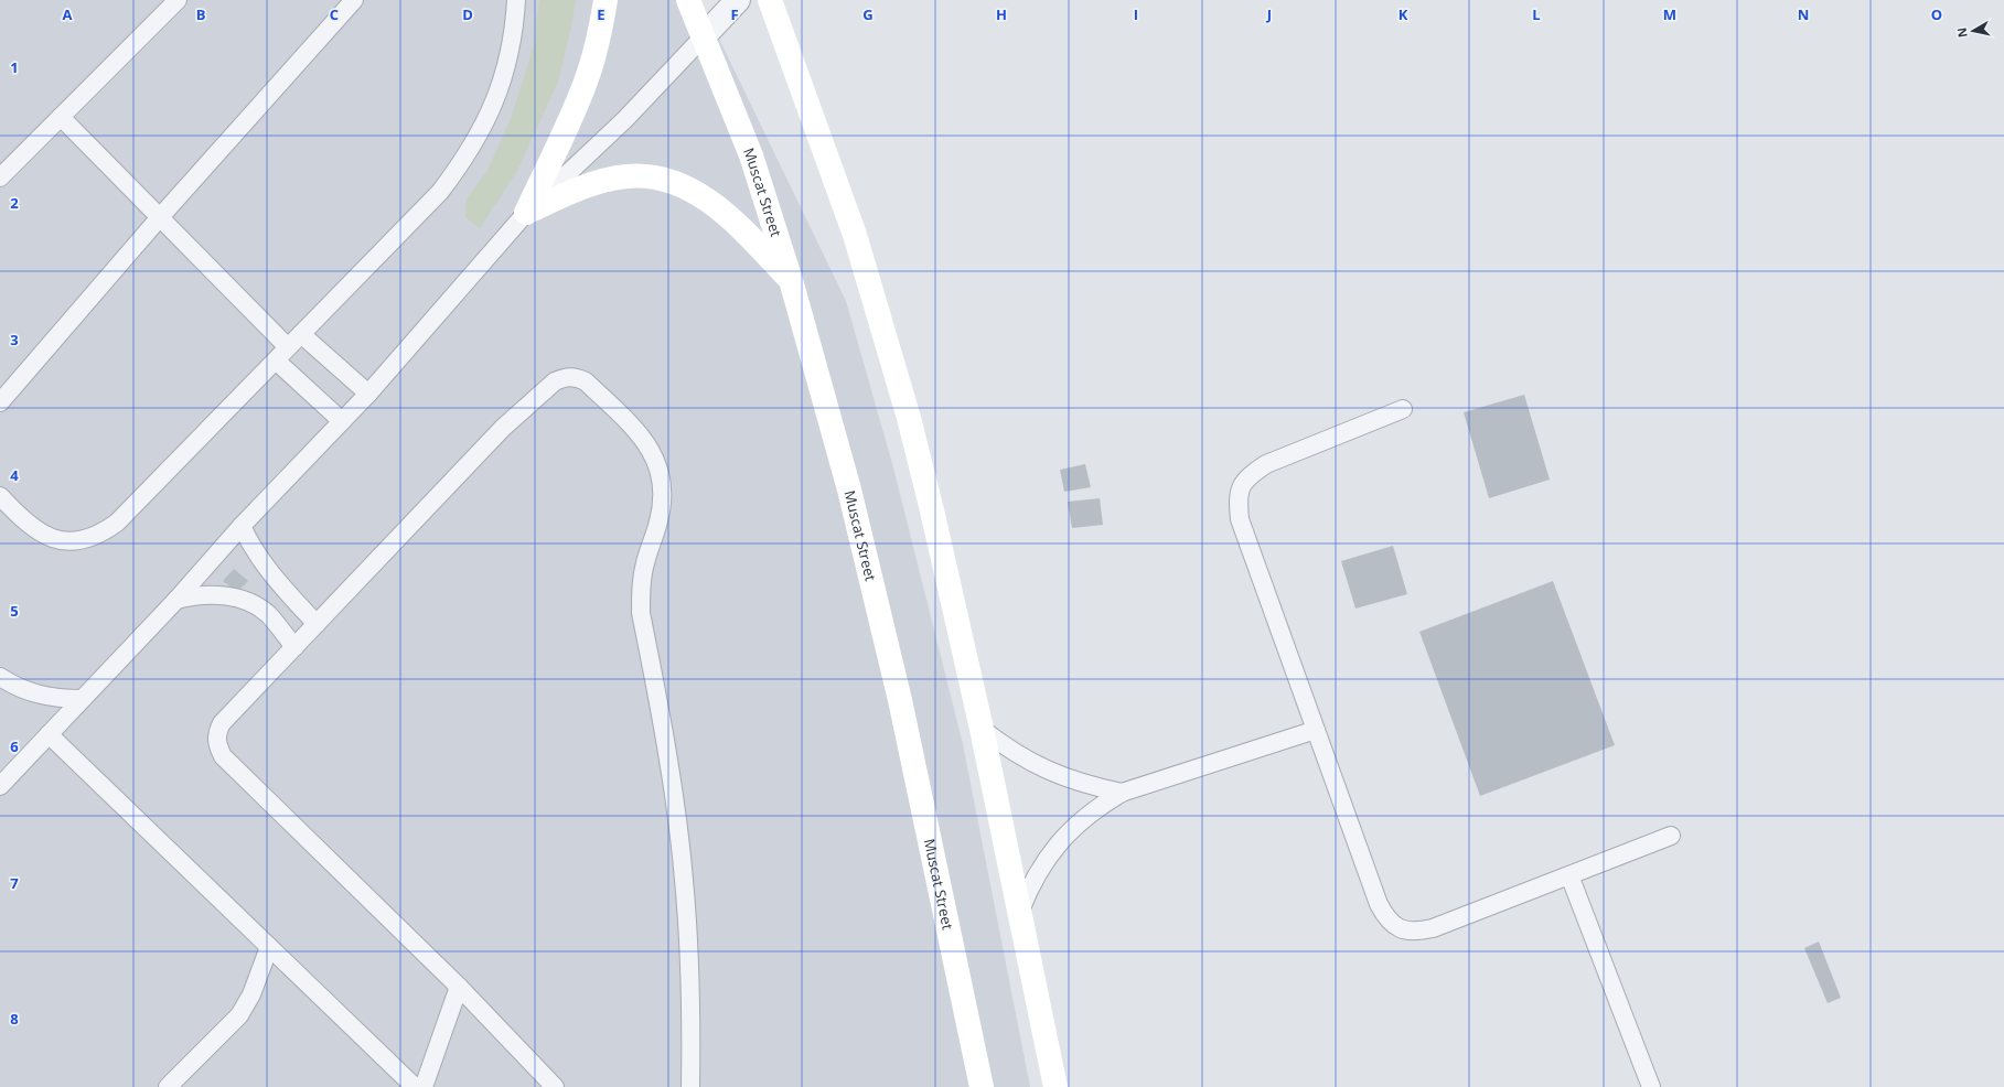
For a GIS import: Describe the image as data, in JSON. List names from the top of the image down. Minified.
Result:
{"streets":{"street":["Muscat Street"]},"north":"left","grid":{"columns":["A","B","C","D","E","F","G","H","I","J","K","L","M","N","O"],"rows":["1","2","3","4","5","6","7","8"]}}
